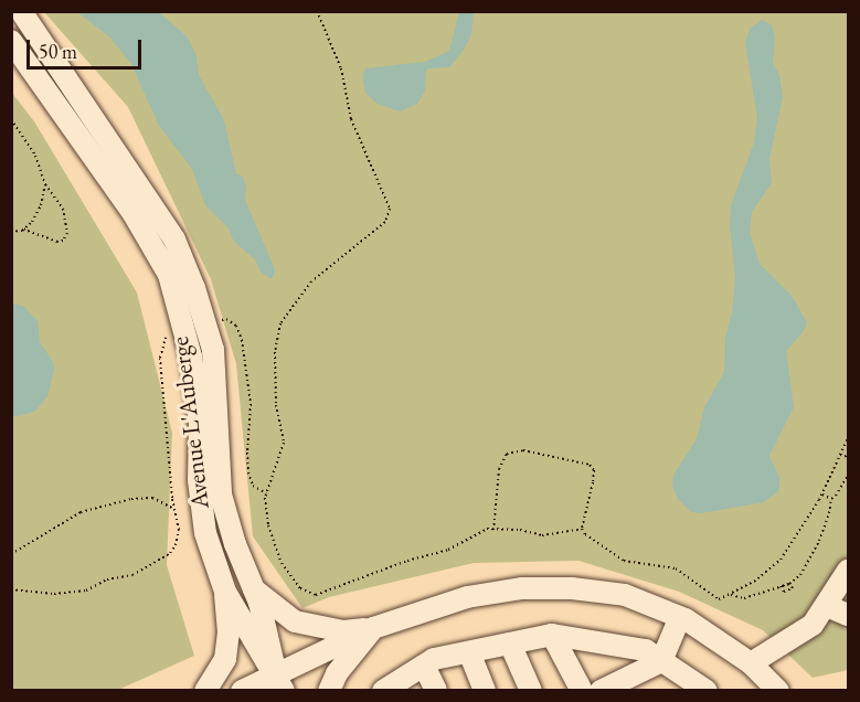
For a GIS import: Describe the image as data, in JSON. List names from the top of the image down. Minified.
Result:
{"streets":{"street":["Avenue L'Auberge"]},"scale_bar":"50 m"}
